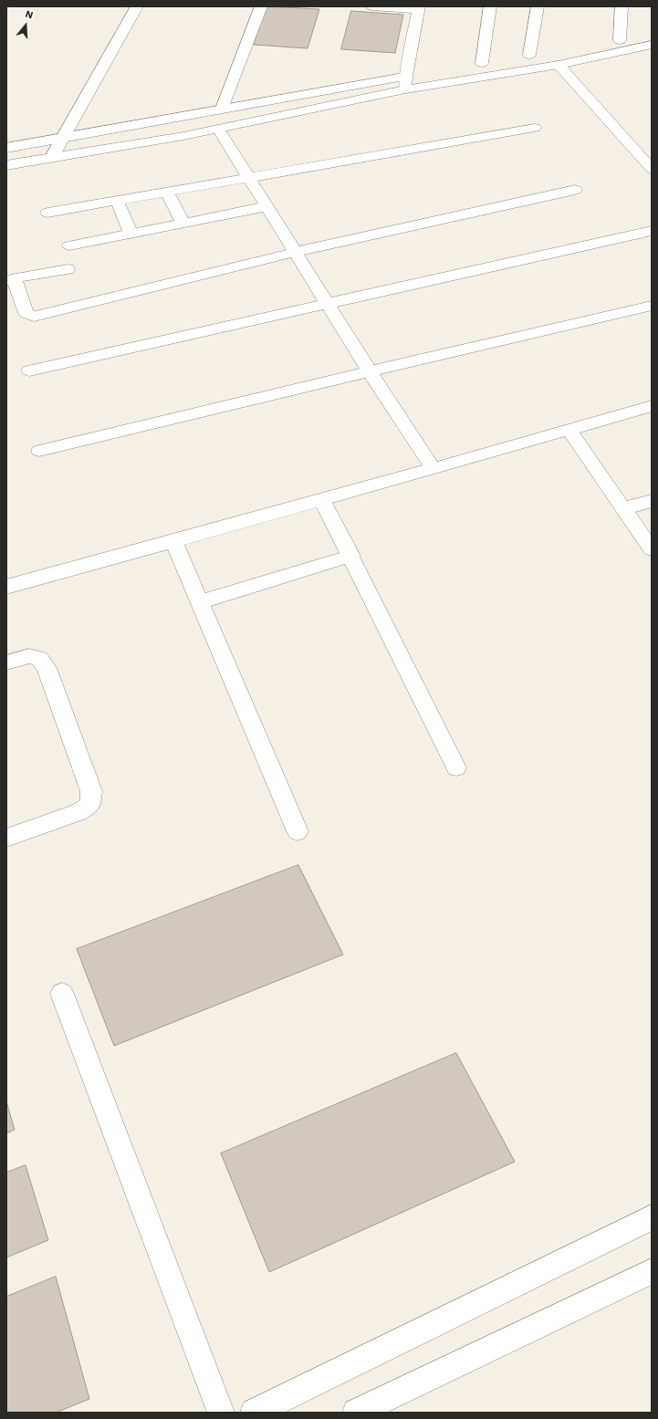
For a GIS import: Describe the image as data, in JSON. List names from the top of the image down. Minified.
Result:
{"north":"top"}
